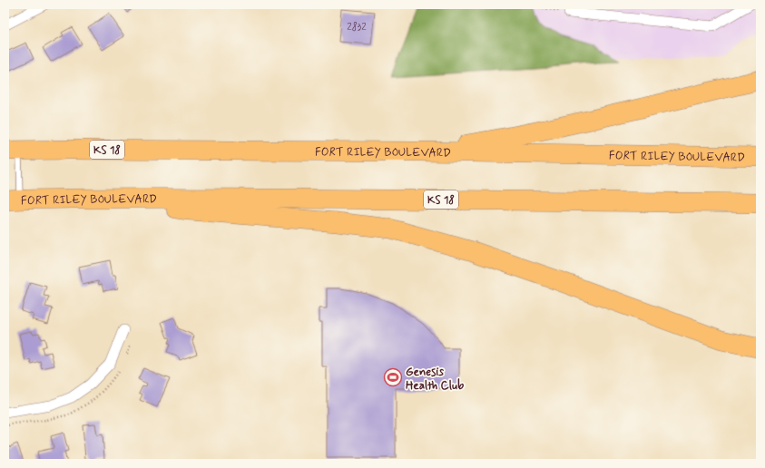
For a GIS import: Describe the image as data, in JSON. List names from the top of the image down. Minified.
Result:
{"streets":{"highway":["KS 18","FORT RILEY BOULEVARD"]},"places":{"sports":["Genesis Health Club"]},"house_numbers":["2832"]}
